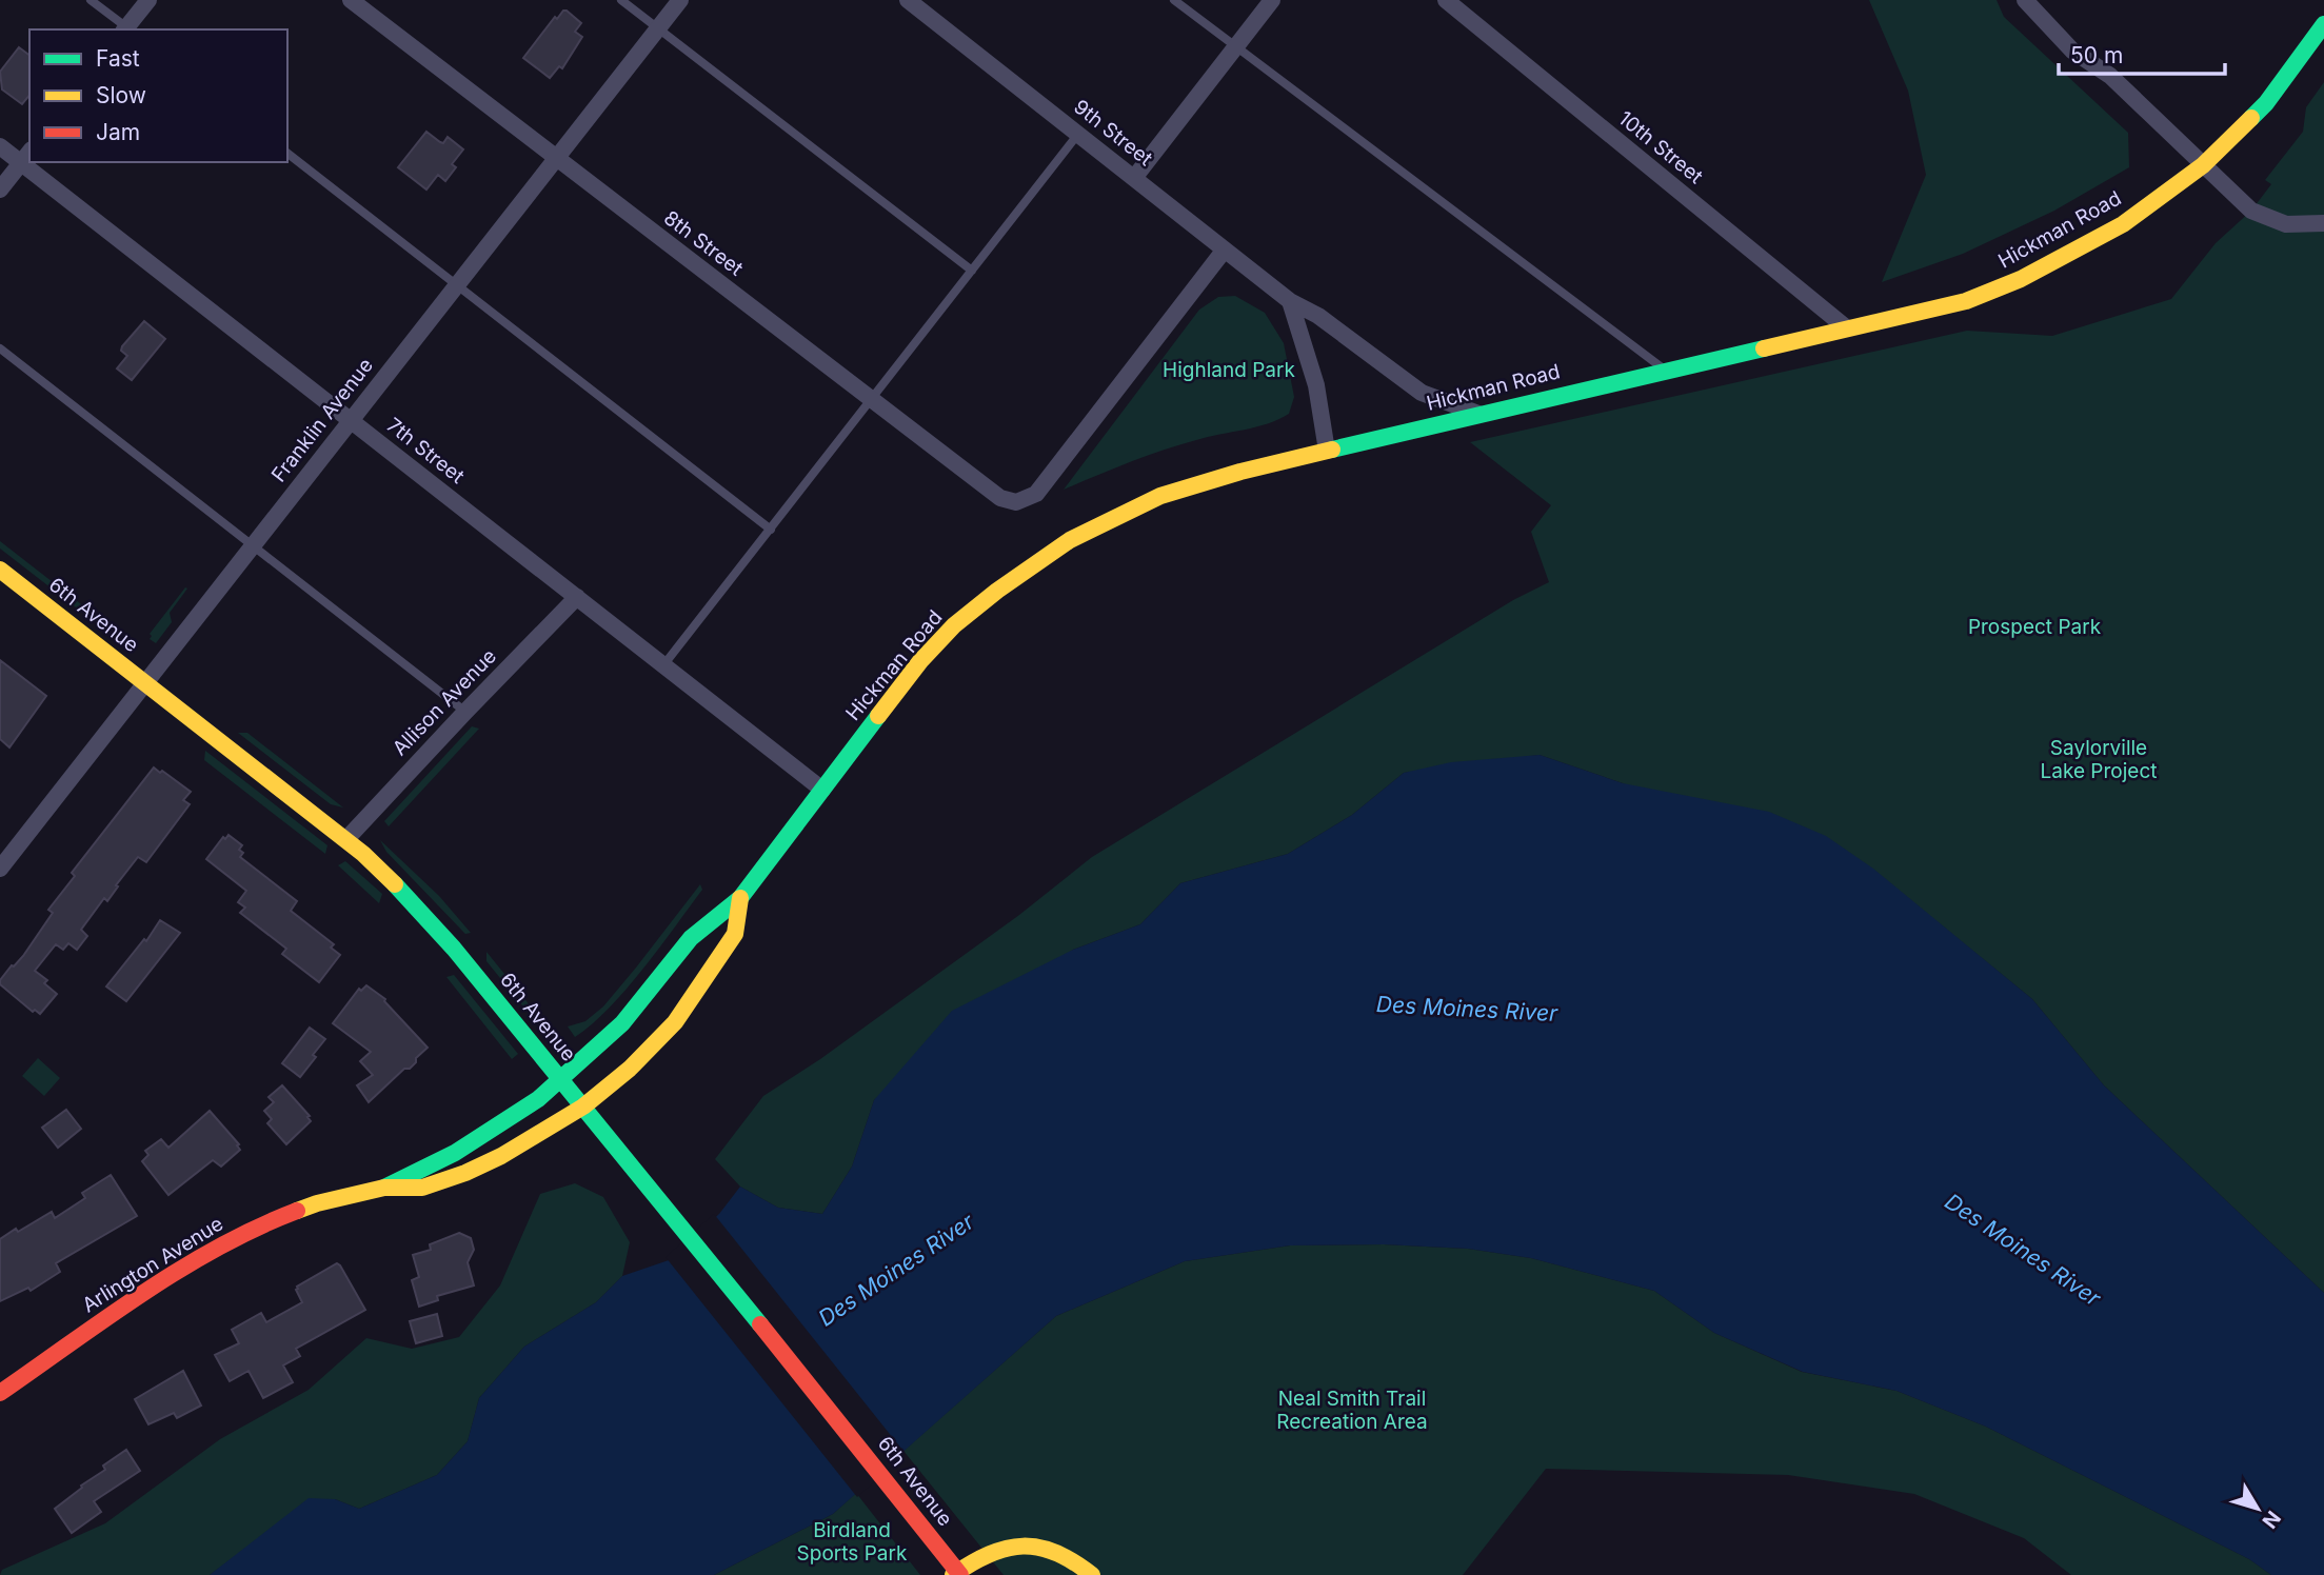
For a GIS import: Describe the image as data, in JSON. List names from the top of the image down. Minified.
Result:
{"streets":{"main road":["Hickman Road","6th Avenue","Arlington Avenue"],"street":["9th Street","10th Street","8th Street","Franklin Avenue","7th Street","Allison Avenue"]},"crossings":[["9th Street","Hickman Road"],["9th Street","8th Street"],["10th Street","Hickman Road"],["Hickman Road","7th Street"],["Hickman Road","6th Avenue"],["Hickman Road","Arlington Avenue"],["8th Street","Franklin Avenue"],["Franklin Avenue","7th Street"],["Franklin Avenue","6th Avenue"],["7th Street","Allison Avenue"],["6th Avenue","Allison Avenue"],["6th Avenue","Arlington Avenue"]],"water":["Des Moines River"],"parks":["Highland Park","Prospect Park","Saylorville Lake Project","Neal Smith Trail Recreation Area","Birdland Sports Park"],"legend":["Fast","Slow","Jam"],"scale_bar":"50 m","north":"bottom right"}
